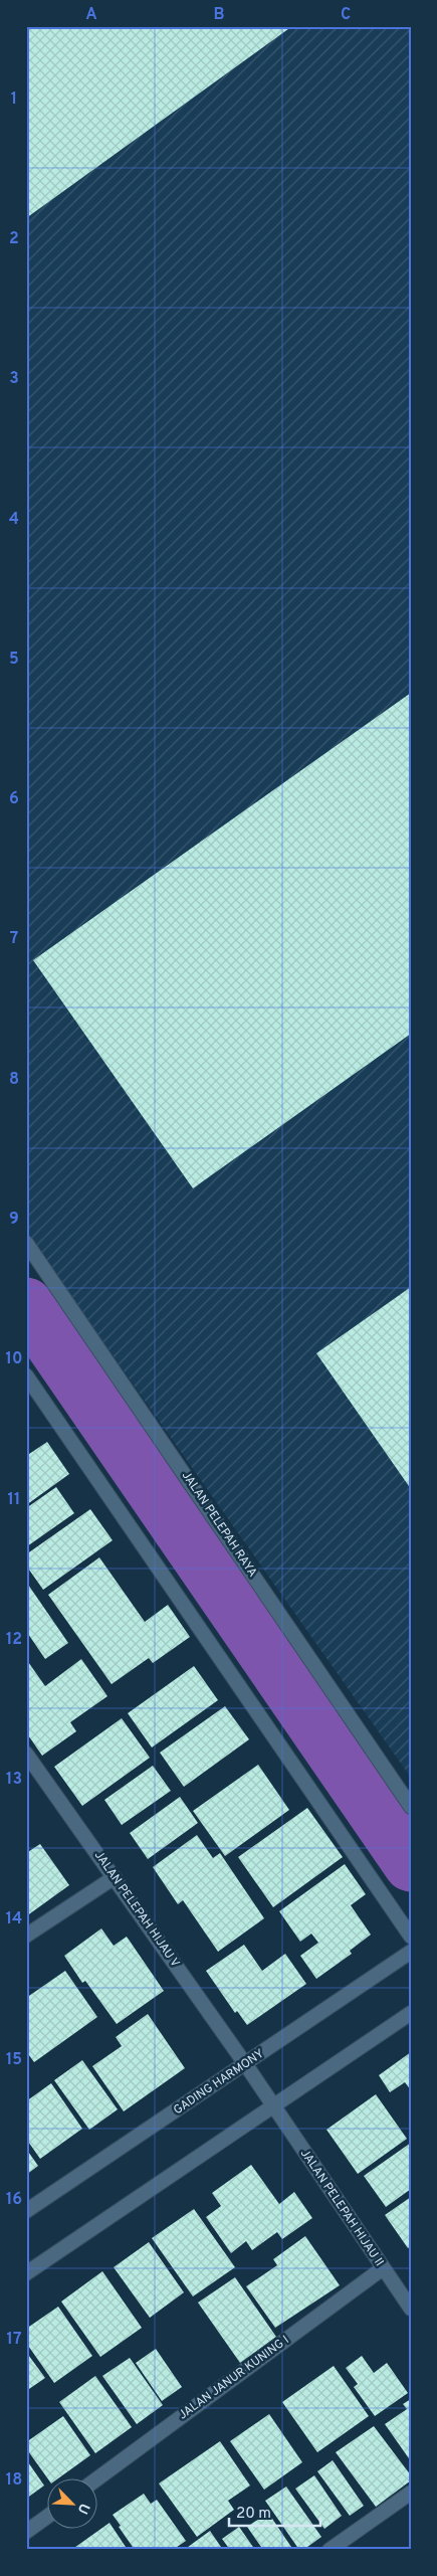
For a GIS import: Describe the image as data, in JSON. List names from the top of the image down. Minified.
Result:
{"streets":{"street":["JALAN PELEPAH RAYA","JALAN PELEPAH HIJAU V","GADING HARMONY","JALAN PELEPAH HIJAU II","JALAN JANUR KUNING I"]},"crossings":[["JALAN PELEPAH HIJAU V","GADING HARMONY"],["JALAN PELEPAH HIJAU V","JALAN PELEPAH HIJAU II"],["JALAN PELEPAH HIJAU II","JALAN JANUR KUNING I"]],"scale_bar":"20 m","north":"bottom right","grid":{"columns":["A","B","C"],"rows":["1","2","3","4","5","6","7","8","9","10","11","12","13","14","15","16","17","18"]}}
